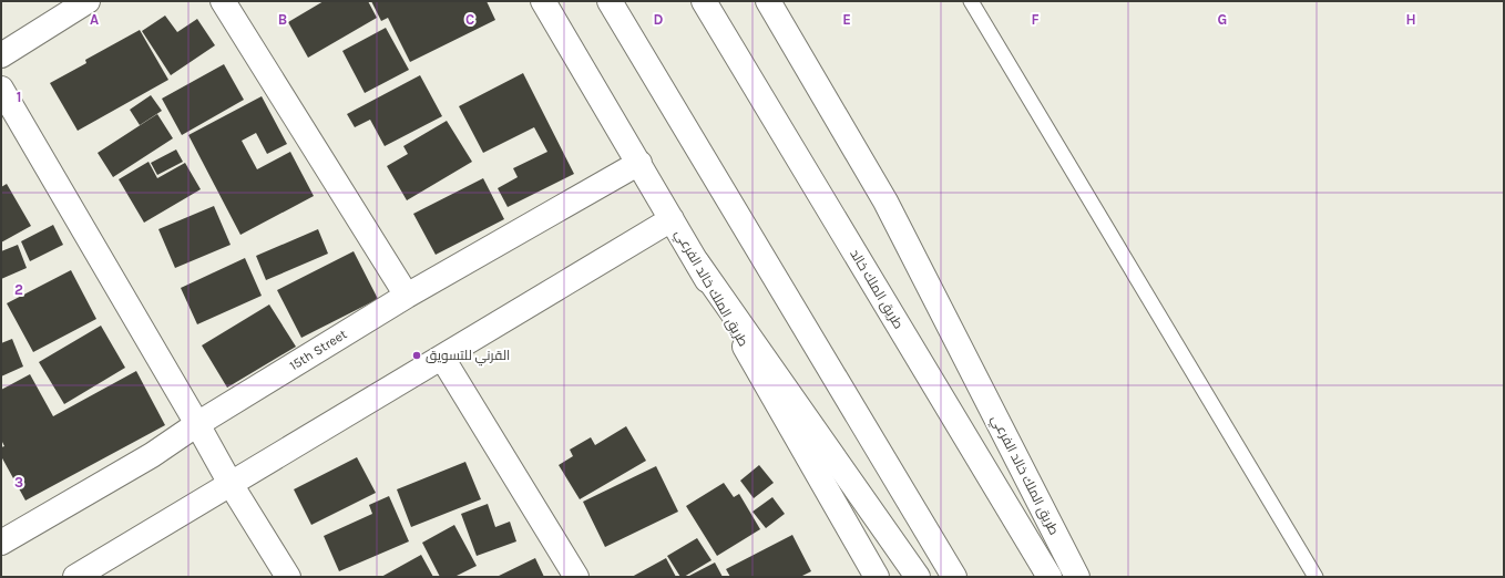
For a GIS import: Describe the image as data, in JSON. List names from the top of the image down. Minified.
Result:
{"streets":{"main road":["طريق الملك خالد الفرعي","طريق الملك خالد","15th Street"]},"crossings":[["طريق الملك خالد الفرعي","15th Street"]],"places":["القرني للتسويق"],"grid":{"columns":["A","B","C","D","E","F","G","H"],"rows":["1","2","3"]}}
